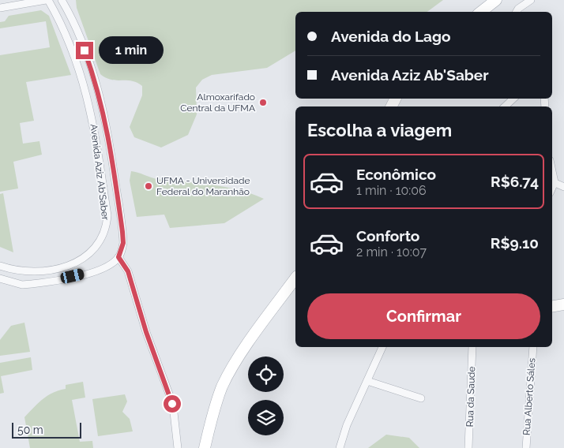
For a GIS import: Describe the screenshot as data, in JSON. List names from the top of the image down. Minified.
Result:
{"streets":{"street":["Avenida Aziz Ab'Saber","Rua da Saude","Rua Alberto Sáles"]},"places":["Almoxarifado Central da UFMA","UFMA - Universidade Federal do Maranhão"],"scale_bar":"50 m","page":{"banner":["Avenida do Lago","Avenida Aziz Ab'Saber"],"bubble":"1 min","heading":"Escolha a viagem","list":[{"name":"Econômico","note":"1 min · 10:06","value":"R$6.74"},{"name":"Conforto","note":"2 min · 10:07","value":"R$9.10"}],"buttons":"Confirmar","scale":"50 m"}}
